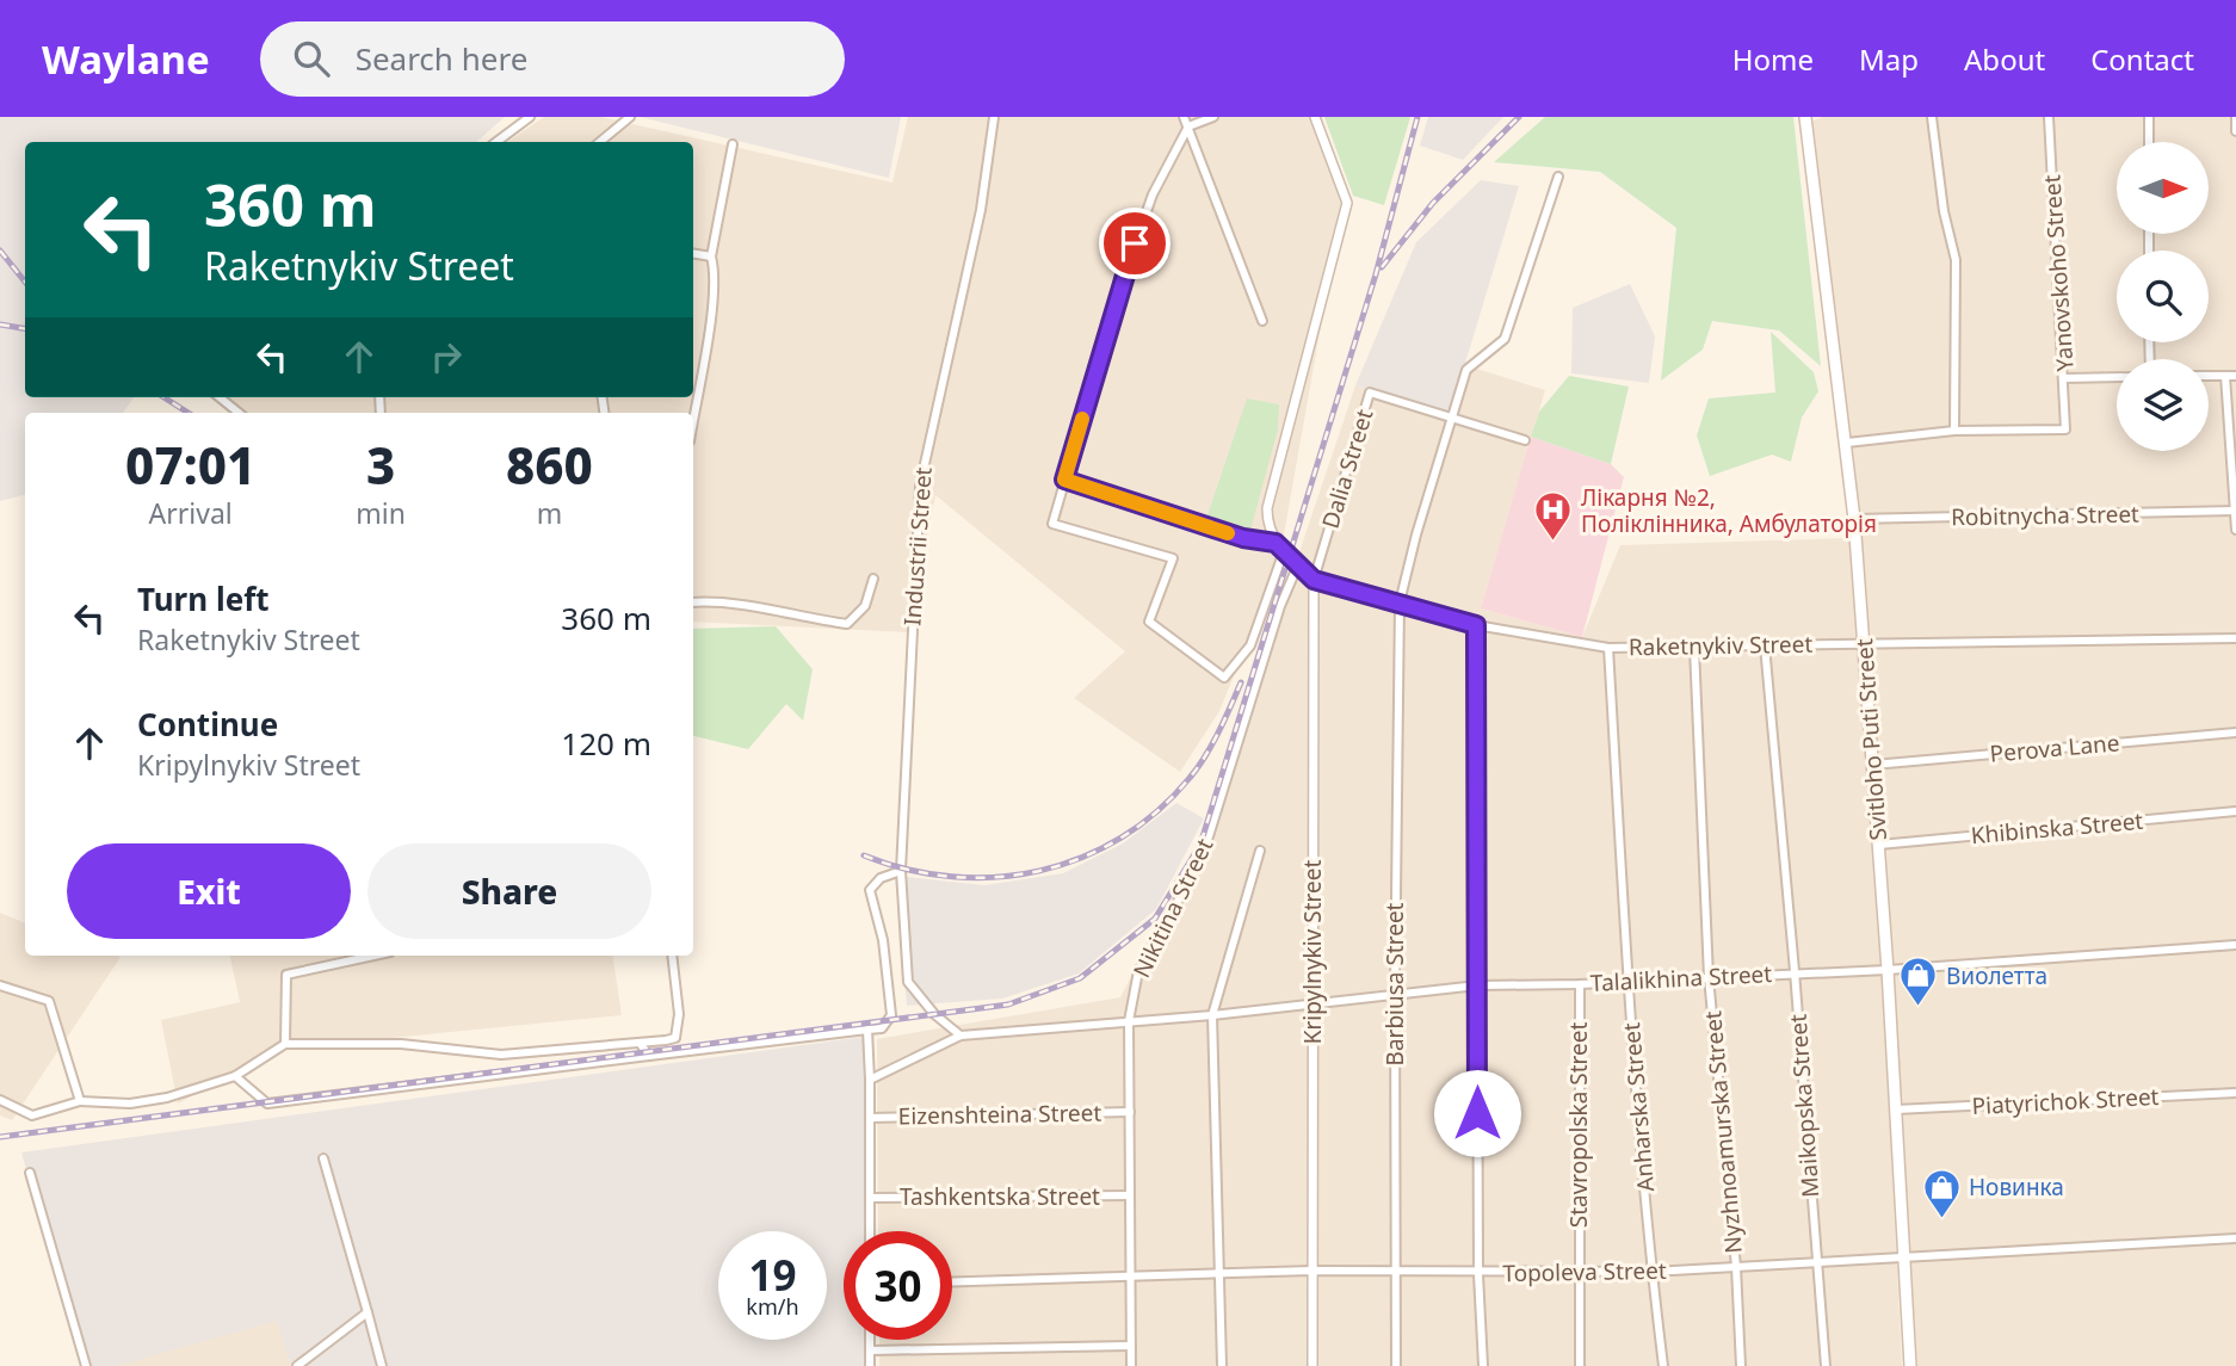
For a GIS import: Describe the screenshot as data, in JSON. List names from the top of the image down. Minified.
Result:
{"streets":{"main road":["Svitloho Puti Street"],"street":["Yanovskoho Street","Dalia Street","Robitnycha Street","Industrii Street","Raketnykiv Street","Perova Lane","Khibinska Street","Nikitina Street","Kripylnykiv Street","Talalikhina Street","Barbiusa Street","Piatyrichok Street","Maikopska Street","Anharska Street","Eizenshteina Street","Stavropolska Street","Nyzhnoamurska Street","Tashkentska Street","Topoleva Street"]},"crossings":[["Dalia Street","Raketnykiv Street"],["Dalia Street","Kripylnykiv Street"],["Robitnycha Street","Svitloho Puti Street"],["Industrii Street","Talalikhina Street"],["Raketnykiv Street","Svitloho Puti Street"],["Raketnykiv Street","Kripylnykiv Street"],["Raketnykiv Street","Barbiusa Street"],["Raketnykiv Street","Maikopska Street"],["Raketnykiv Street","Anharska Street"],["Raketnykiv Street","Nyzhnoamurska Street"],["Svitloho Puti Street","Perova Lane"],["Svitloho Puti Street","Khibinska Street"],["Svitloho Puti Street","Talalikhina Street"],["Svitloho Puti Street","Piatyrichok Street"],["Svitloho Puti Street","Topoleva Street"],["Nikitina Street","Talalikhina Street"],["Nikitina Street","Eizenshteina Street"],["Nikitina Street","Tashkentska Street"],["Nikitina Street","Topoleva Street"],["Kripylnykiv Street","Talalikhina Street"],["Kripylnykiv Street","Topoleva Street"],["Talalikhina Street","Barbiusa Street"],["Talalikhina Street","Maikopska Street"],["Talalikhina Street","Anharska Street"],["Talalikhina Street","Stavropolska Street"],["Talalikhina Street","Nyzhnoamurska Street"],["Barbiusa Street","Topoleva Street"],["Maikopska Street","Topoleva Street"],["Anharska Street","Topoleva Street"],["Stavropolska Street","Topoleva Street"],["Nyzhnoamurska Street","Topoleva Street"]],"places":{"hospital":["Лікарня №2, Поліклінника, Амбулаторія"],"shop":["Виолетта","Новинка"]},"north":"right","page":{"header":"Waylane","search":"Search here","nav":["Home","Map","About","Contact"],"turn":["360 m","Raketnykiv Street"],"eta":["07:01","Arrival","3","min","860","m"],"list":[{"name":"Turn left","note":"Raketnykiv Street","value":"360 m"},{"name":"Continue","note":"Kripylnykiv Street","value":"120 m"}],"buttons":["Exit","Share"],"speed":"19 km/h","limit":"30"}}
